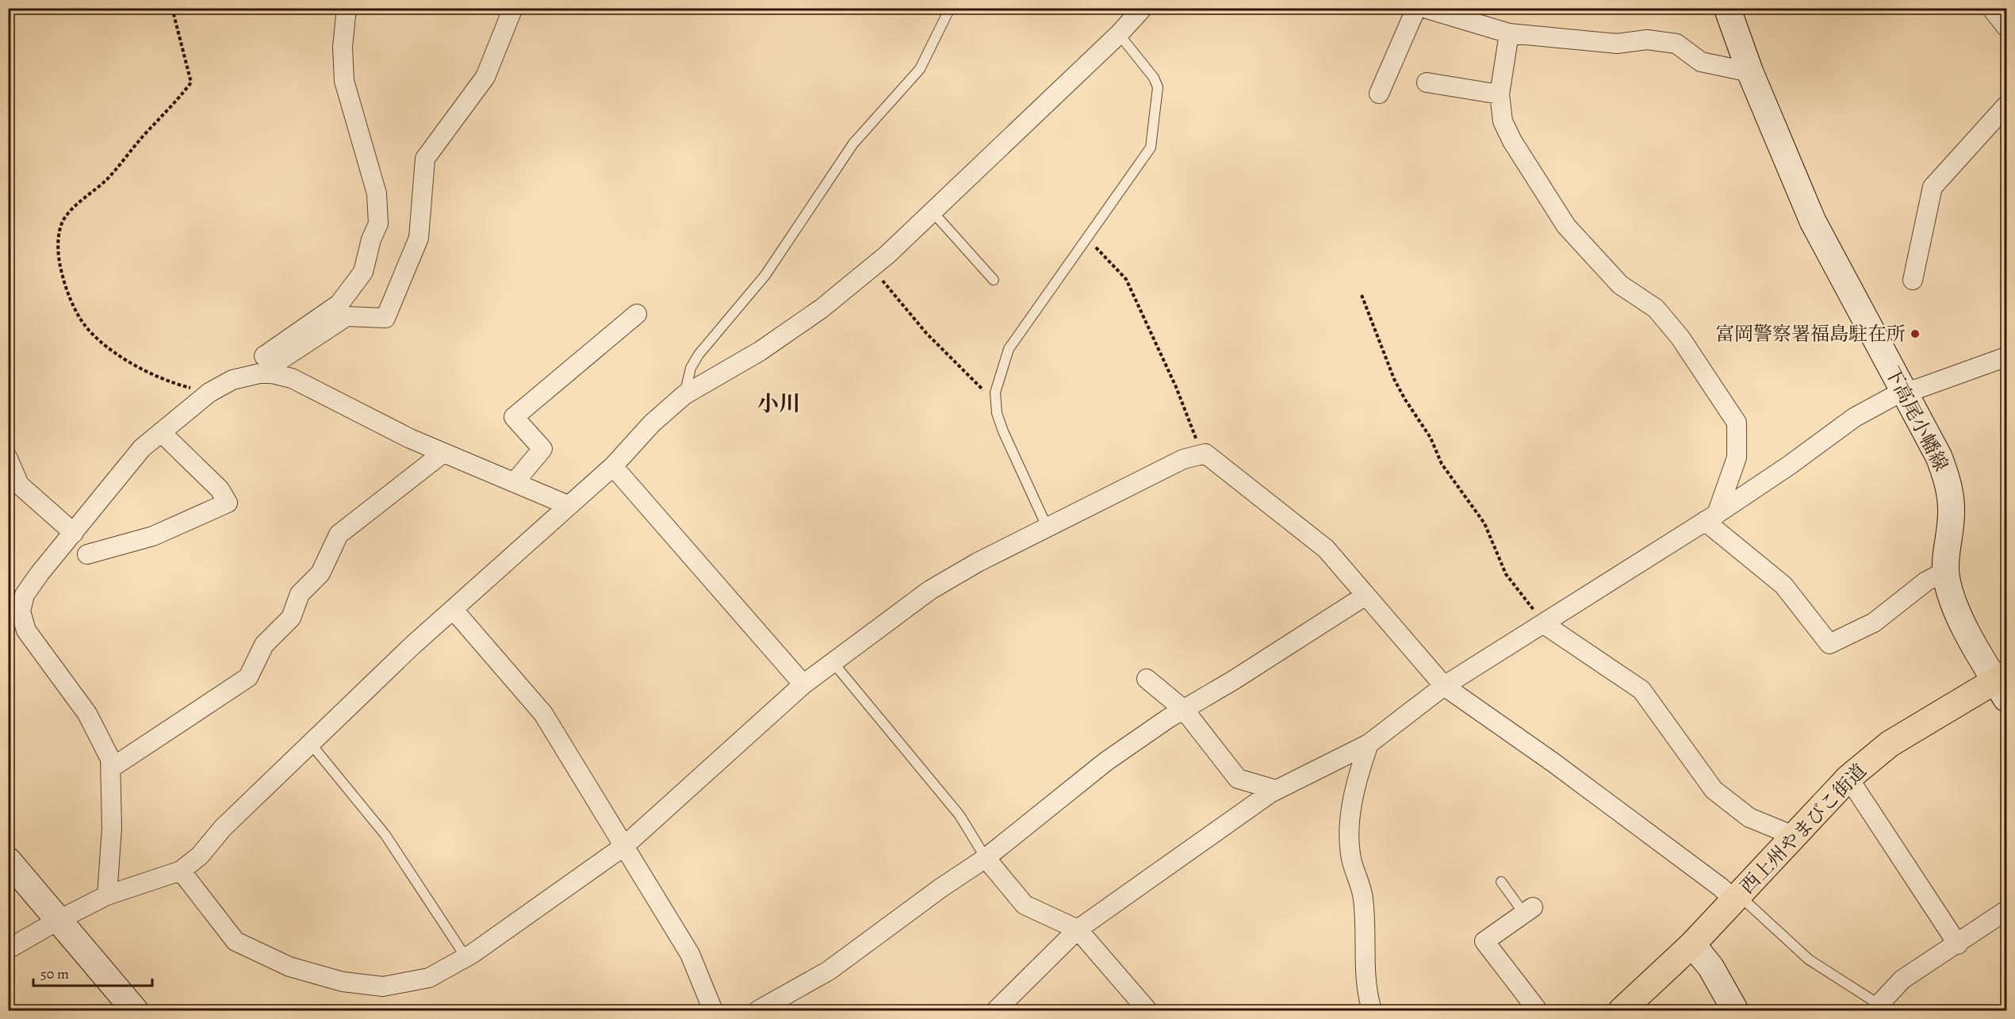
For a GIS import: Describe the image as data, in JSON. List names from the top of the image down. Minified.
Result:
{"streets":{"highway":["西上州やまびこ街道"],"main road":["下高尾小幡線"]},"crossings":[["下高尾小幡線","西上州やまびこ街道"]],"districts":["小川"],"places":["富岡警察署福島駐在所"],"scale_bar":"50 m"}
